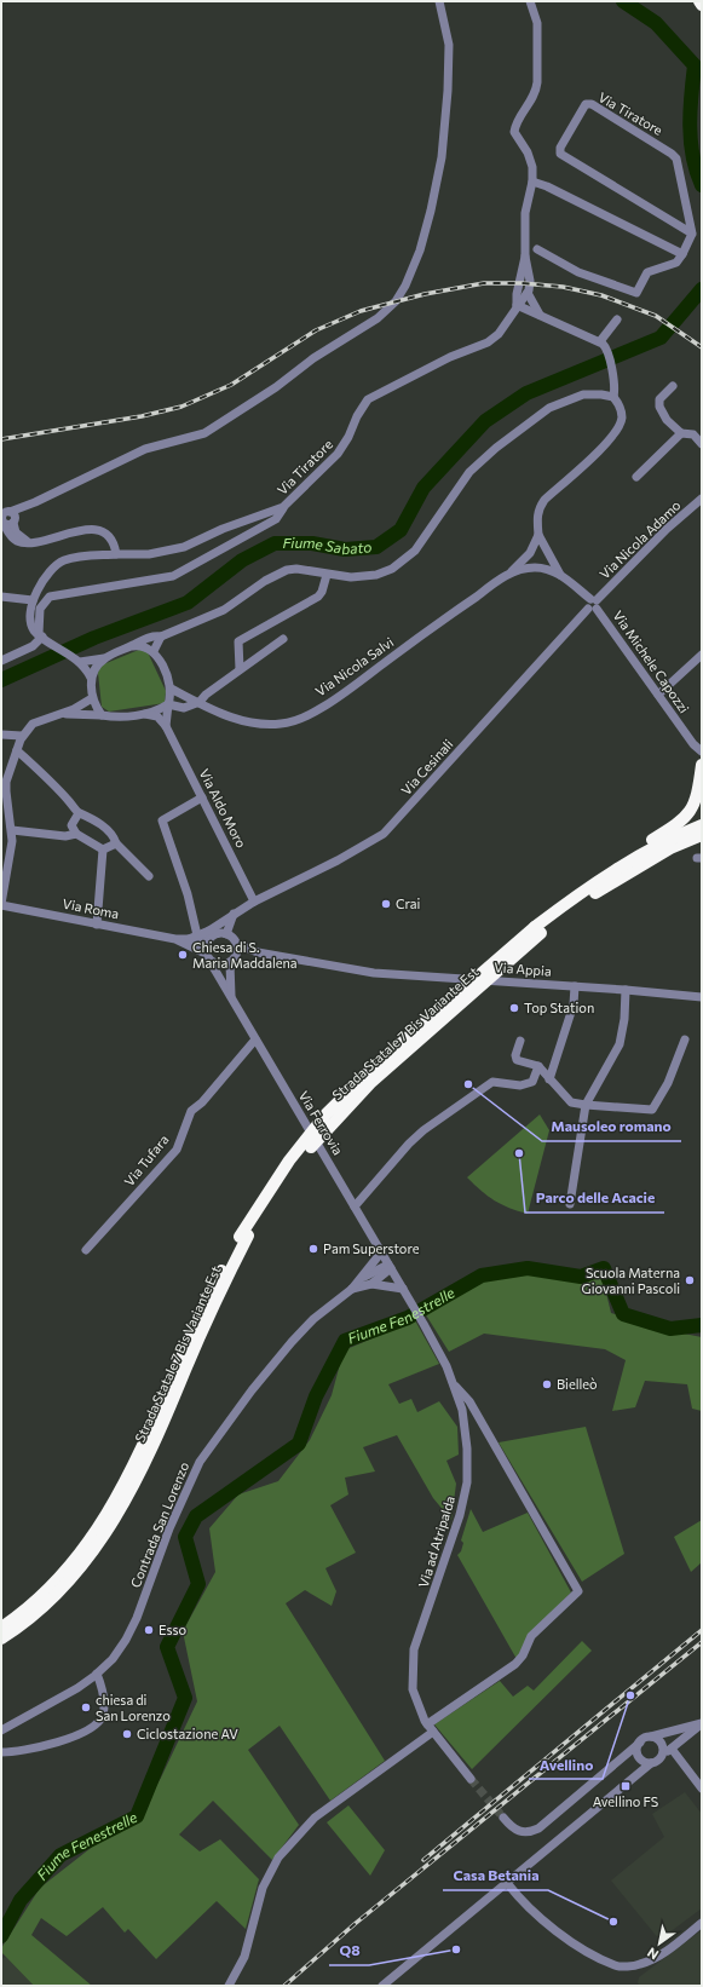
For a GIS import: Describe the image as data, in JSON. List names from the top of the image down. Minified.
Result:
{"streets":{"highway":["Strada Statale 7 Bis Variante Est"],"street":["Via Tiratore","Via Nicola Adamo","Via Michele Capozzi","Via Nicola Salvi","Via Cesinali","Via Aldo Moro","Via Roma","Via Appia","Via Ferrovia","Via Tufara","Contrada San Lorenzo","Via ad Atripalda"]},"crossings":[["Via Nicola Adamo","Via Michele Capozzi"],["Via Nicola Adamo","Via Cesinali"],["Via Michele Capozzi","Via Cesinali"],["Via Cesinali","Via Aldo Moro"],["Via Cesinali","Via Roma"],["Via Cesinali","Via Appia"],["Via Cesinali","Via Ferrovia"],["Via Roma","Via Appia"],["Via Roma","Via Ferrovia"],["Via Appia","Via Ferrovia"],["Via Ferrovia","Via Tufara"],["Via Ferrovia","Contrada San Lorenzo"],["Via Ferrovia","Via ad Atripalda"]],"water":["Fiume Sabato","Fiume Fenestrelle"],"places":{"other":["Crai","Chiesa di S. Maria Maddalena","Top Station","Mausoleo romano","Parco delle Acacie","Pam Superstore","Scuola Materna Giovanni Pascoli","Bielleò","Esso","Avellino","chiesa di San Lorenzo","Ciclostazione AV","Casa Betania","Q8"],"transit":["Avellino FS"]},"north":"bottom left"}
